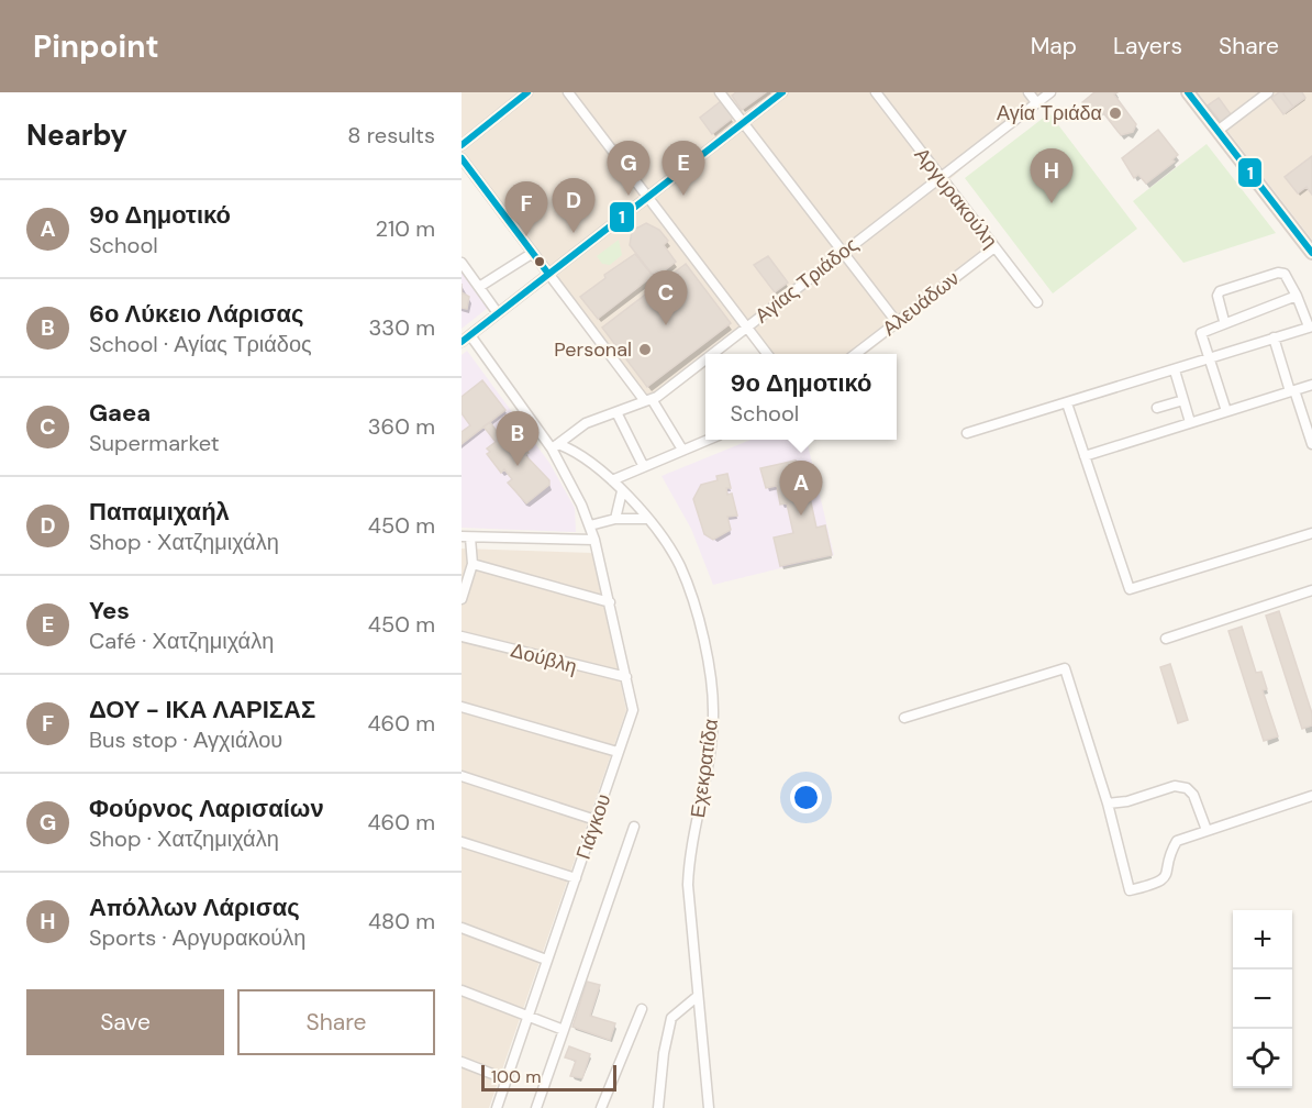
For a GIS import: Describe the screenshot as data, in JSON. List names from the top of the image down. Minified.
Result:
{"streets":{"street":["Αργυρακούλη","Αγίας Τριάδος","Αλευάδων","Δούβλη","Εχεκρατίδα","Γιάγκου"]},"crossings":[["Αργυρακούλη","Αγίας Τριάδος"],["Αργυρακούλη","Αλευάδων"],["Αγίας Τριάδος","Εχεκρατίδα"],["Αγίας Τριάδος","Γιάγκου"],["Δούβλη","Γιάγκου"],["Εχεκρατίδα","Γιάγκου"]],"places":["Αγία Τριάδα","Personal"],"lines":["transit line 1"],"scale_bar":"100 m","page":{"header":"Pinpoint","nav":["Map","Layers","Share"],"heading":["Nearby","8 results"],"pins":["E","G","H","D","F","C","B","A"],"list":[{"mark":"A","name":"9ο Δημοτικό","note":"School","value":"210 m"},{"mark":"B","name":"6ο Λύκειο Λάρισας","note":"School · Αγίας Τριάδος","value":"330 m"},{"mark":"C","name":"Gaea","note":"Supermarket","value":"360 m"},{"mark":"D","name":"Παπαμιχαήλ","note":"Shop · Χατζημιχάλη","value":"450 m"},{"mark":"E","name":"Yes","note":"Café · Χατζημιχάλη","value":"450 m"},{"mark":"F","name":"ΔΟΥ - ΙΚΑ ΛΑΡΙΣΑΣ","note":"Bus stop · Αγχιάλου","value":"460 m"},{"mark":"G","name":"Φούρνος Λαρισαίων","note":"Shop · Χατζημιχάλη","value":"460 m"},{"mark":"H","name":"Απόλλων Λάρισας","note":"Sports · Αργυρακούλη","value":"480 m"}],"popup":["9ο Δημοτικό","School"],"map_buttons":["+","−"],"buttons":["Save","Share"],"scale":"100 m"}}
